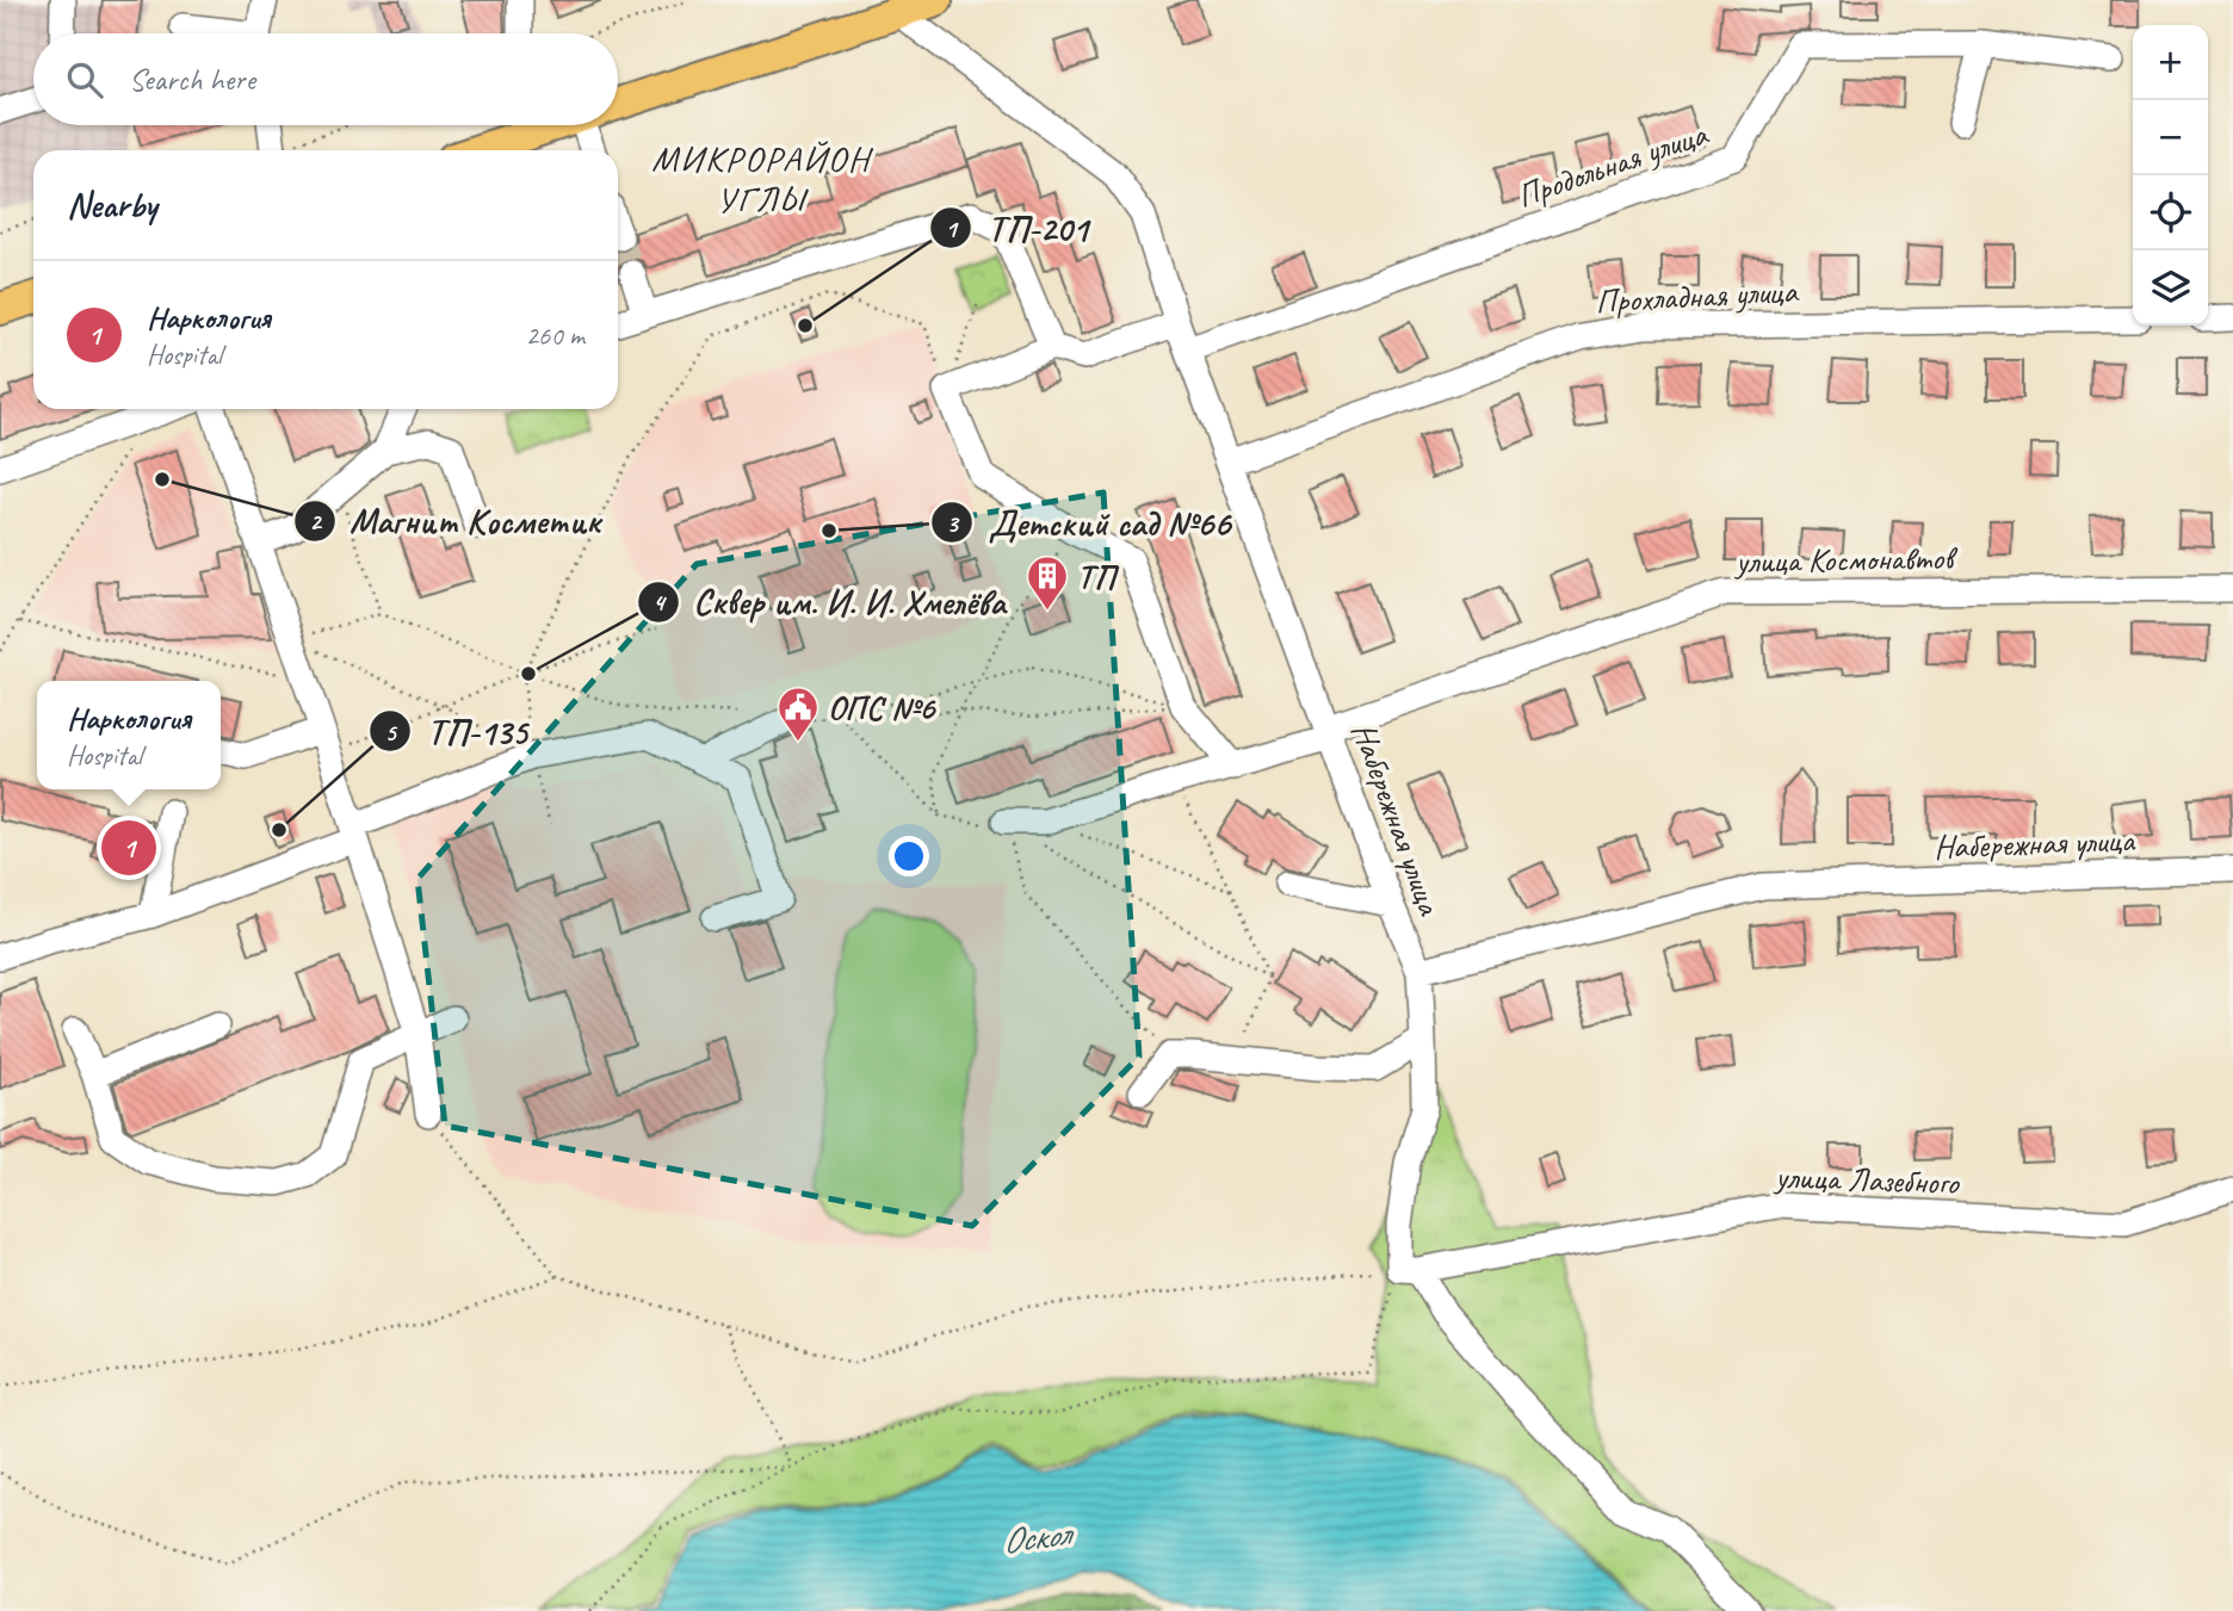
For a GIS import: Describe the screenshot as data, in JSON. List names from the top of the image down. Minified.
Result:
{"streets":{"street":["Продольная улица","Прохладная улица","улица Космонавтов","Набережная улица","улица Лазебного"]},"crossings":[["Продольная улица","Набережная улица"],["Прохладная улица","Набережная улица"],["улица Космонавтов","Набережная улица"]],"districts":["МИКРОРАЙОН УГЛЫ"],"water":["Оскол"],"places":{"other":["ТП-201","Магнит Косметик","Детский сад №66","Сквер им. И. И. Хмелёва","ТП-135"],"building":["ТП"],"public building":["ОПС №6"]},"page":{"map_buttons":["+","−"],"search":"Search here","heading":"Nearby","list":[{"mark":"1","name":"Наркология","note":"Hospital","value":"260 m"}],"popup":["Наркология","Hospital"],"pins":"1"}}
